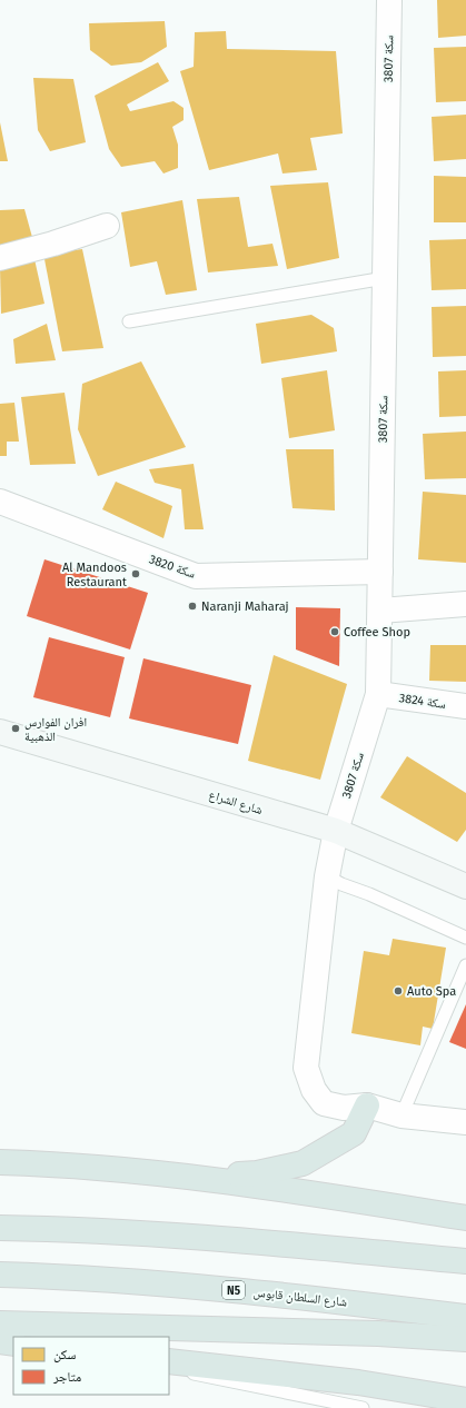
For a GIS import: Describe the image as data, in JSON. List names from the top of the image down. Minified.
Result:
{"streets":{"highway":["N5","شارع السلطان قابوس"],"street":["سكة 3807","سكة 3820","سكة 3824","شارع الشراع"]},"crossings":[["سكة 3807","سكة 3820"],["سكة 3807","سكة 3824"],["سكة 3807","شارع الشراع"]],"places":["Al Mandoos Restaurant","Naranji Maharaj","Coffee Shop","افران الفوارس الذهبية","Auto Spa"],"legend":["سكن","متاجر"]}
